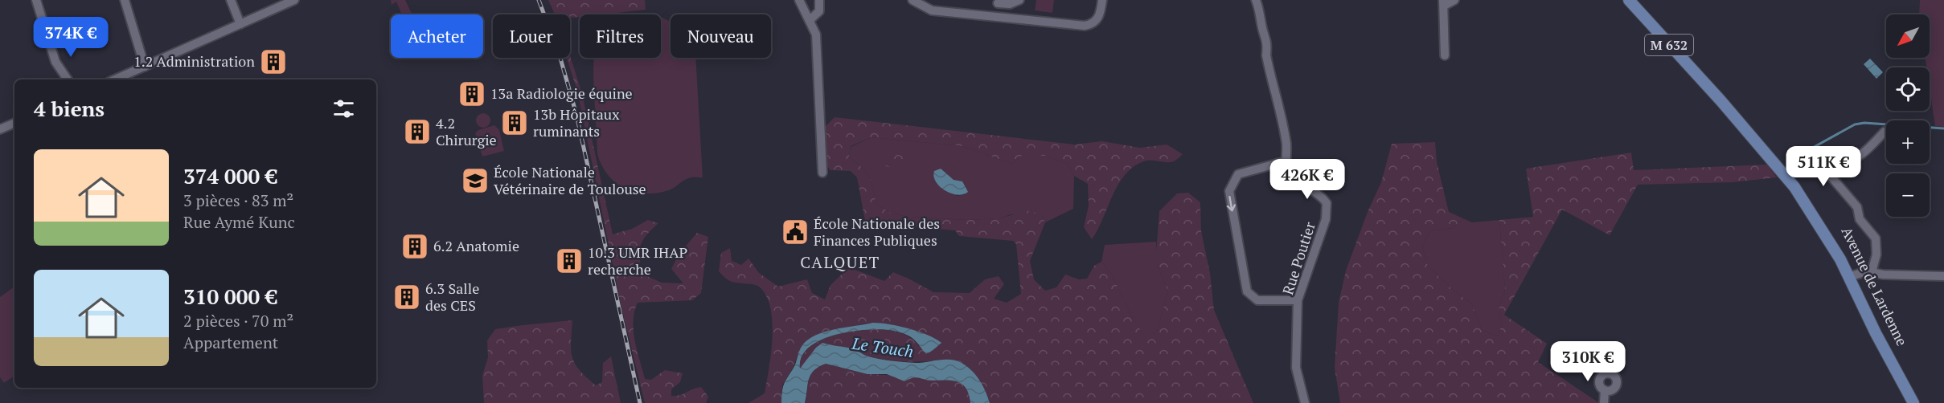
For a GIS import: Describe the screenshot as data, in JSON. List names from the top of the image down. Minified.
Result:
{"streets":{"main road":["M 632","Avenue de Lardenne"],"street":["Rue Poutier"]},"districts":["CALQUET"],"water":["Le Touch"],"places":{"building":["1.2 Administration","13a Radiologie équine","13b Hôpitaux ruminants","4.2 Chirurgie","6.2 Anatomie","10.3 UMR IHAP recherche","6.3 Salle des CES"],"school or university":["École Nationale Vétérinaire de Toulouse"],"public building":["École Nationale des Finances Publiques"]},"north":"bottom left","page":{"map_buttons":["+","−"],"chip":["Acheter","Louer","Filtres","Nouveau"],"price":["374K €","511K €","426K €","310K €"],"heading":"4 biens","list":[{"name":"374 000 €","note":"3 pièces · 83 m² · Rue Aymé Kunc"},{"name":"310 000 €","note":"2 pièces · 70 m² · Appartement"}]}}
